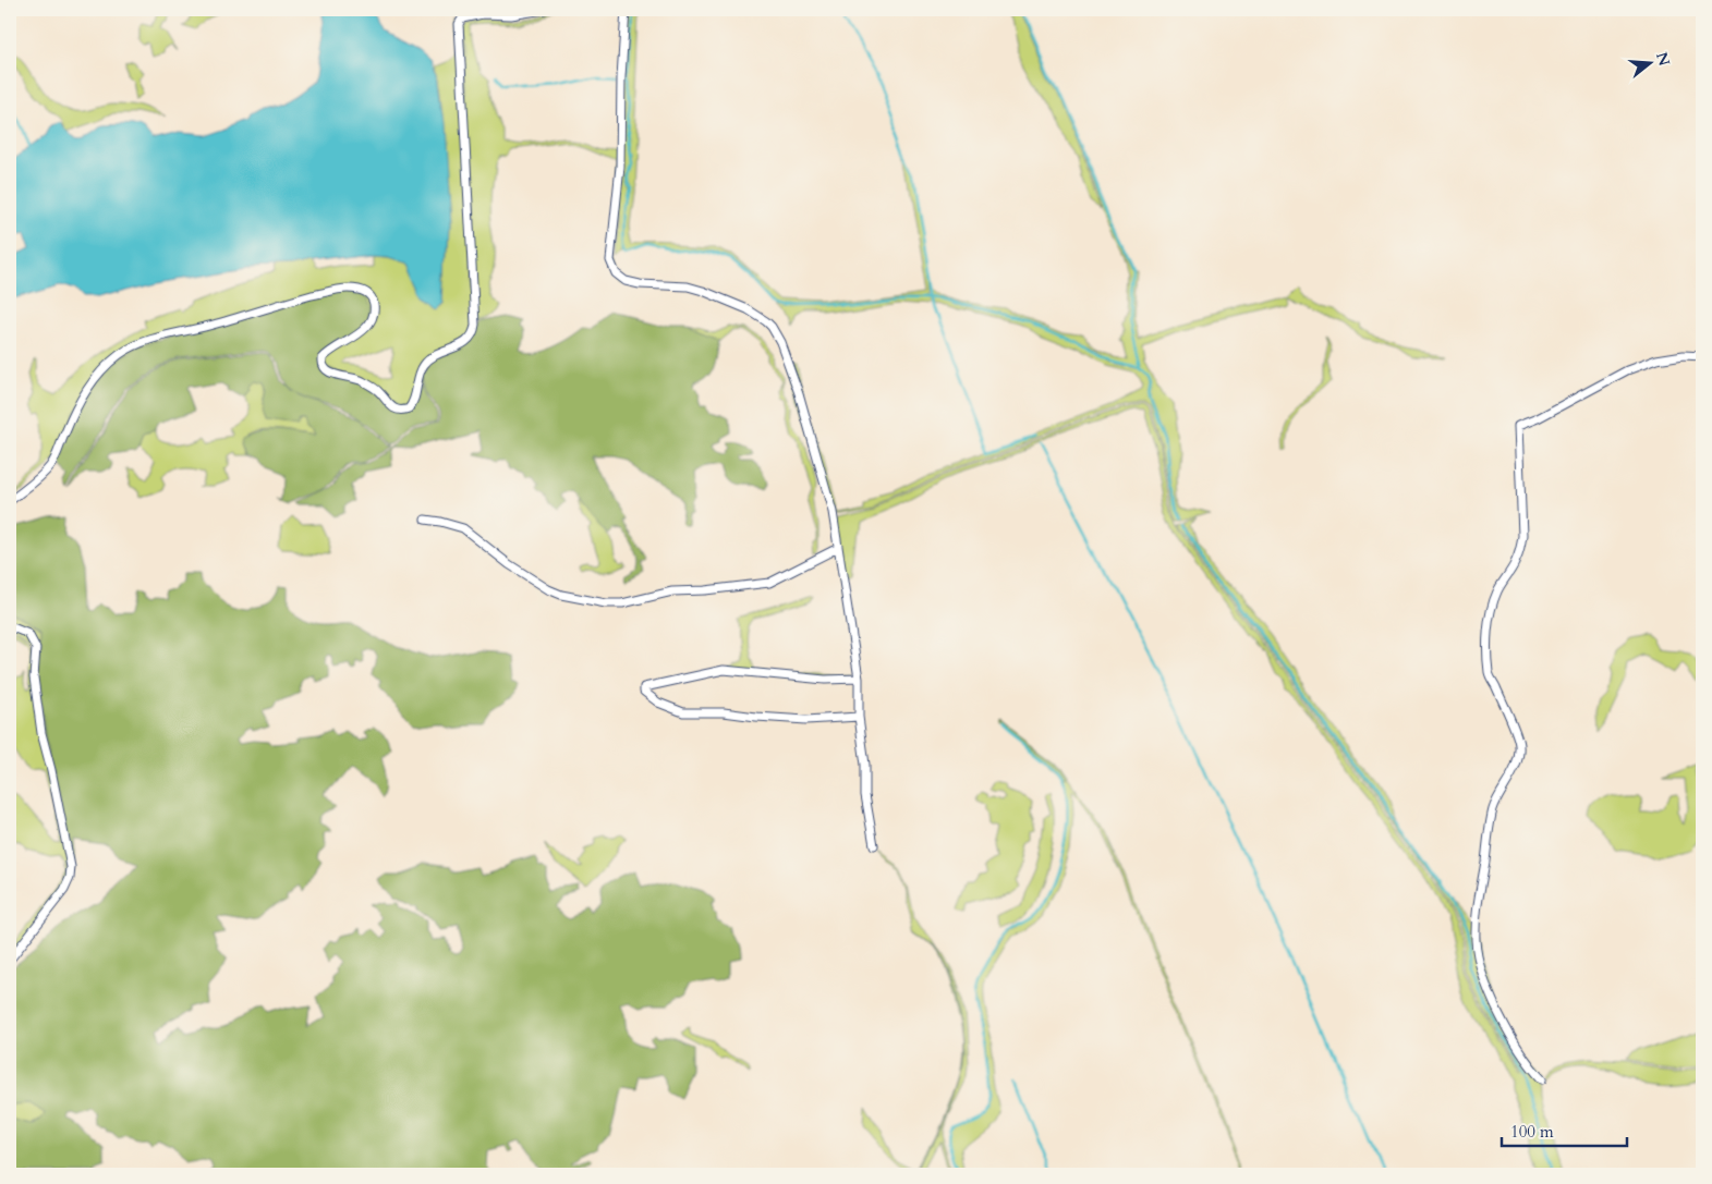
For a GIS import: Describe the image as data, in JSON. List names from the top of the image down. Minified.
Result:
{"scale_bar":"100 m","north":"right"}
